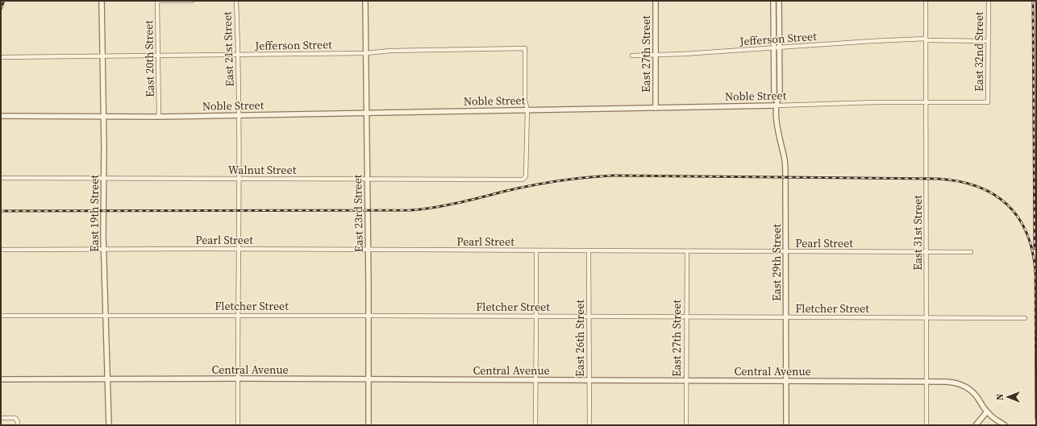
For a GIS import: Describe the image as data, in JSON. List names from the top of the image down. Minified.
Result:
{"streets":{"street":["Jefferson Street","East 21st Street","East 32nd Street","East 27th Street","East 20th Street","Noble Street","Walnut Street","East 19th Street","East 23rd Street","East 31st Street","Pearl Street","East 29th Street","Fletcher Street","East 26th Street","Central Avenue"]},"crossings":[["Jefferson Street","East 21st Street"],["Jefferson Street","East 32nd Street"],["Jefferson Street","East 27th Street"],["Jefferson Street","East 20th Street"],["Jefferson Street","Noble Street"],["Jefferson Street","Walnut Street"],["Jefferson Street","East 19th Street"],["Jefferson Street","East 23rd Street"],["Jefferson Street","East 31st Street"],["Jefferson Street","East 29th Street"],["East 21st Street","Noble Street"],["East 21st Street","Walnut Street"],["East 21st Street","Pearl Street"],["East 21st Street","Fletcher Street"],["East 21st Street","Central Avenue"],["East 32nd Street","Noble Street"],["East 27th Street","Noble Street"],["East 27th Street","Pearl Street"],["East 27th Street","Fletcher Street"],["East 27th Street","Central Avenue"],["East 20th Street","Noble Street"],["Noble Street","Walnut Street"],["Noble Street","East 19th Street"],["Noble Street","East 23rd Street"],["Noble Street","East 31st Street"],["Noble Street","East 29th Street"],["Walnut Street","East 19th Street"],["Walnut Street","East 23rd Street"],["East 19th Street","Pearl Street"],["East 19th Street","Fletcher Street"],["East 19th Street","Central Avenue"],["East 23rd Street","Pearl Street"],["East 23rd Street","Fletcher Street"],["East 23rd Street","Central Avenue"],["East 31st Street","Pearl Street"],["East 31st Street","Fletcher Street"],["East 31st Street","Central Avenue"],["Pearl Street","East 29th Street"],["Pearl Street","East 26th Street"],["East 29th Street","Fletcher Street"],["East 29th Street","Central Avenue"],["Fletcher Street","East 26th Street"],["East 26th Street","Central Avenue"]],"north":"left"}
